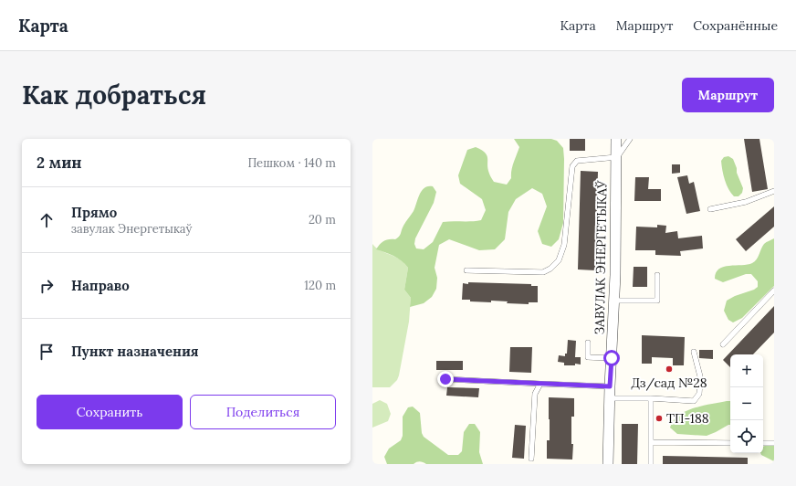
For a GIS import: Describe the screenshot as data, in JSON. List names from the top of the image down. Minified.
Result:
{"streets":{"street":["ЗАВУЛАК ЭНЕРГЕТЫКАЎ"]},"places":["Дз/сад №28","ТП-188"],"page":{"header":"Карта","nav":["Карта","Маршрут","Сохранённые"],"buttons":["Маршрут",["Сохранить","Поделиться"]],"title":"Как добраться","heading":["2 мин","Пешком · 140 m"],"list":[["Прямо","завулак Энергетыкаў","20 m"],["Направо","120 m"],"Пункт назначения"],"map_buttons":["+","−"]}}
